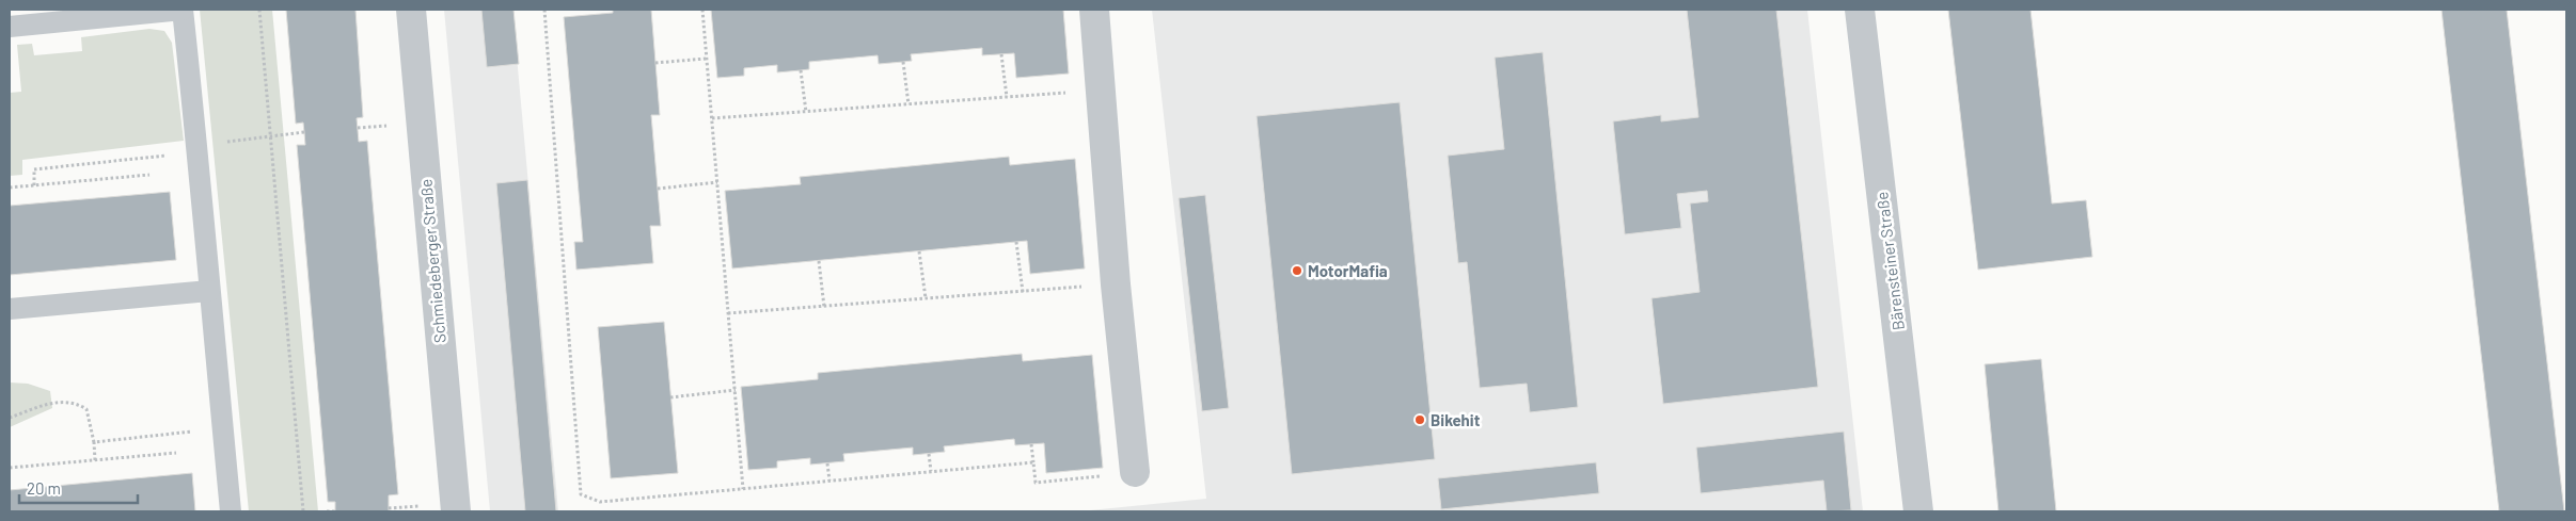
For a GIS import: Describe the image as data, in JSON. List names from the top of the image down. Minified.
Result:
{"streets":{"street":["Schmiedeberger Straße","Bärensteiner Straße"]},"places":["MotorMafia","Bikehit"],"scale_bar":"20 m"}
